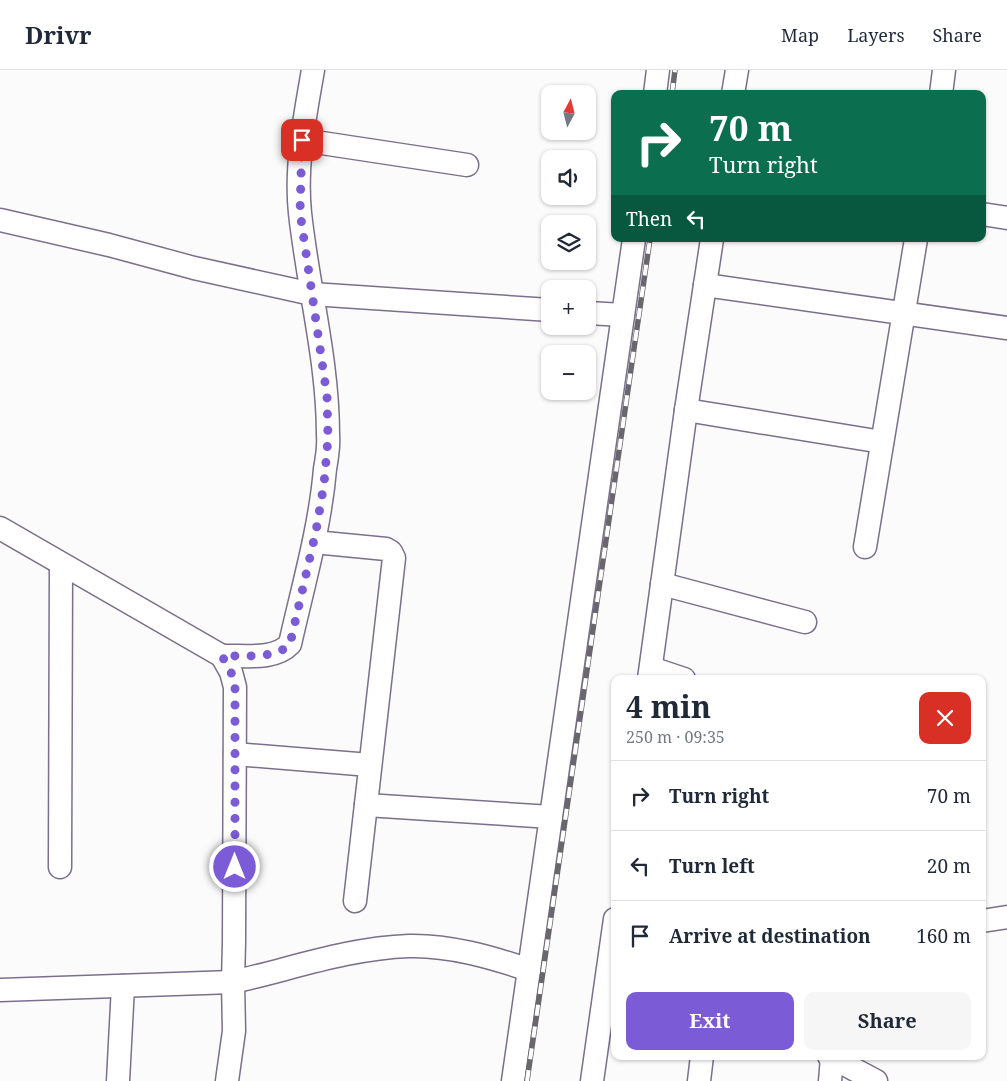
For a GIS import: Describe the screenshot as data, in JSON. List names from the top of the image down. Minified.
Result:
{"north":"top","page":{"header":"Drivr","nav":["Map","Layers","Share"],"map_buttons":["+","−"],"turn":["70 m","Turn right"],"then":"Then","heading":["4 min","250 m · 09:35"],"list":[{"name":"Turn right","value":"70 m"},{"name":"Turn left","value":"20 m"},{"name":"Arrive at destination","value":"160 m"}],"buttons":["Exit","Share"]}}
